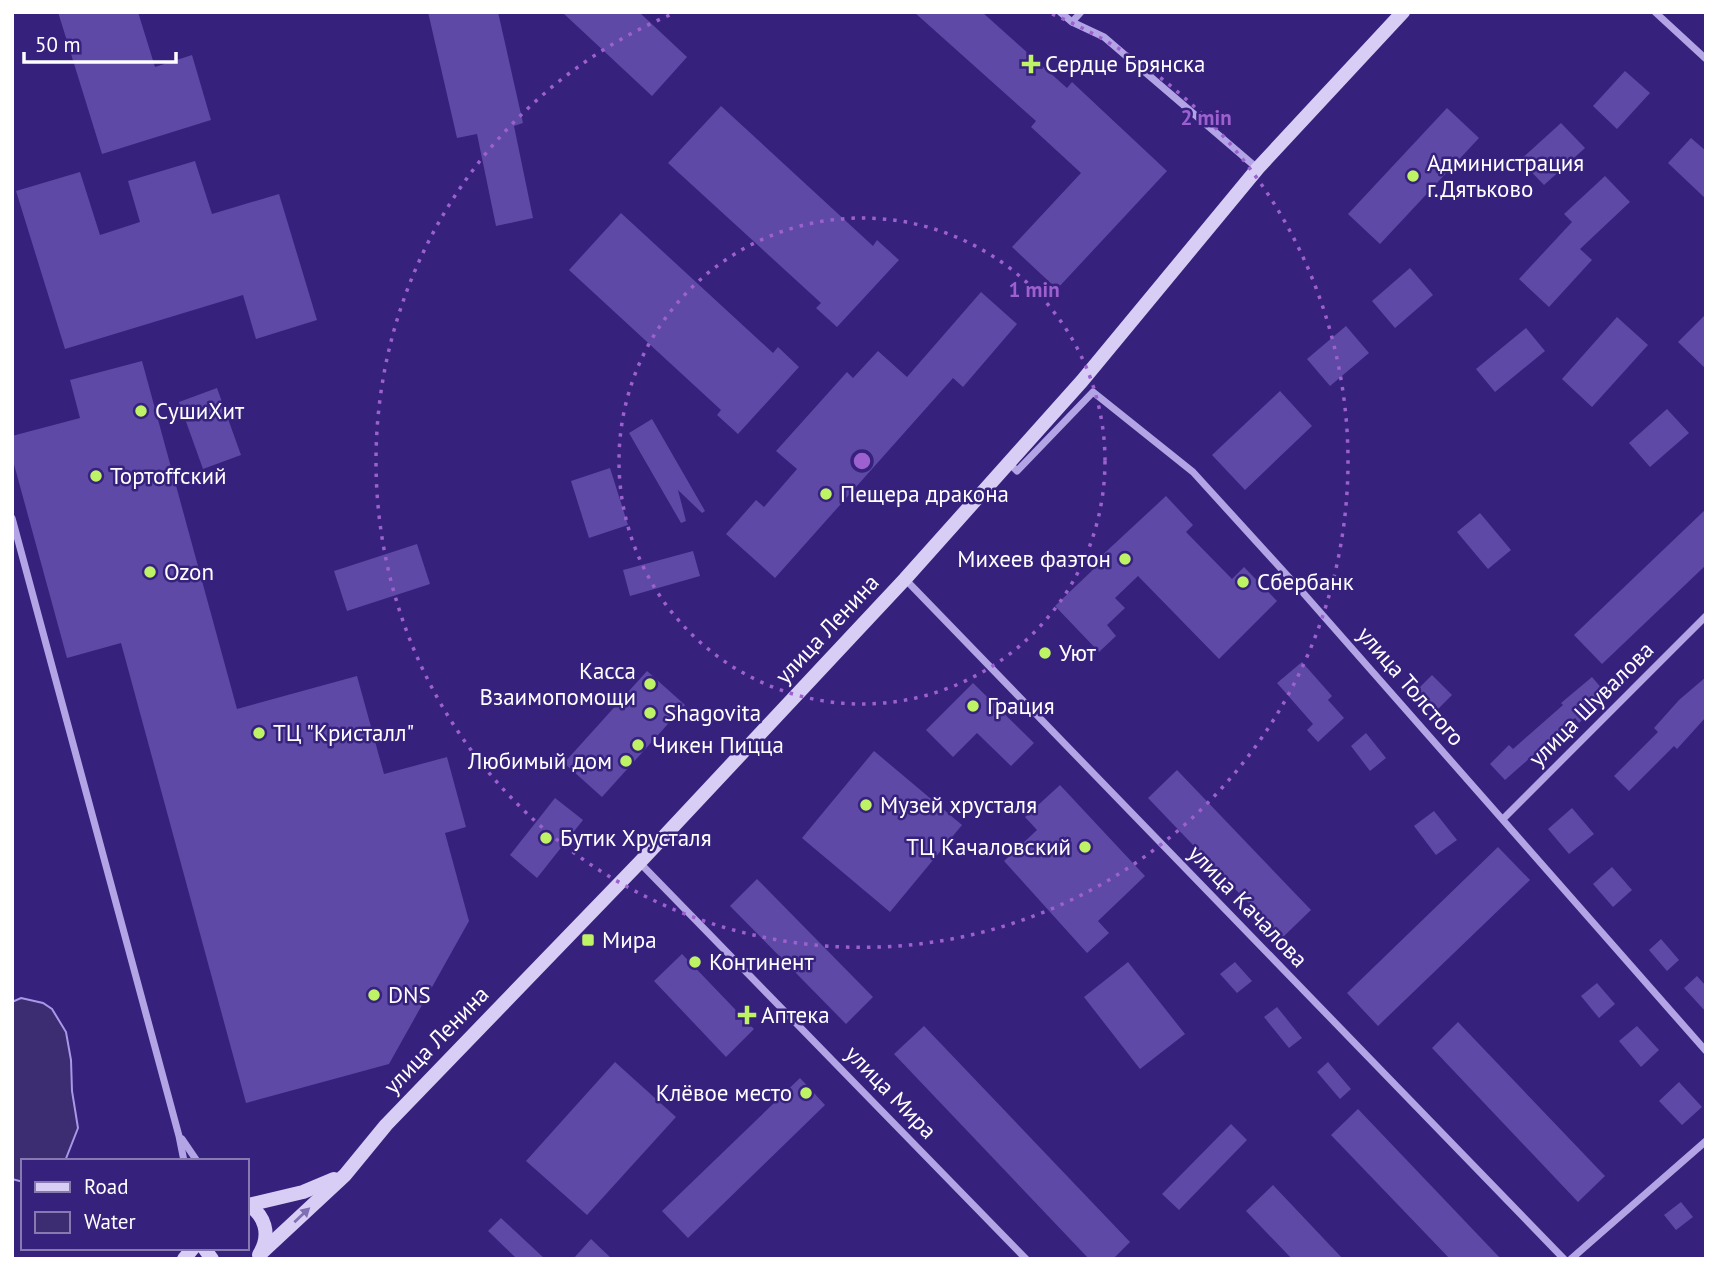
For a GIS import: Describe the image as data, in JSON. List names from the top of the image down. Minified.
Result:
{"streets":{"main road":["улица Ленина"],"street":["улица Толстого","улица Шувалова","улица Качалова","улица Мира"]},"crossings":[["улица Ленина","улица Толстого"],["улица Ленина","улица Качалова"],["улица Ленина","улица Мира"],["улица Толстого","улица Шувалова"]],"places":{"health":["Сердце Брянска","Аптека"],"other":["Администрация г.Дятьково","СушиХит","Тортоffский","Пещера дракона","Михеев фаэтон","Ozon","Сбербанк","Уют","Касса Взаимопомощи","Грация","Shagovita","ТЦ \"Кристалл\"","Чикен Пицца","Любимый дом","Музей хрусталя","Бутик Хрусталя","ТЦ Качаловский","Континент","DNS","Клёвое место"],"transit":["Мира"]},"legend":["Road","Water"],"scale_bar":"50 m","rings":["2 min","1 min"]}
